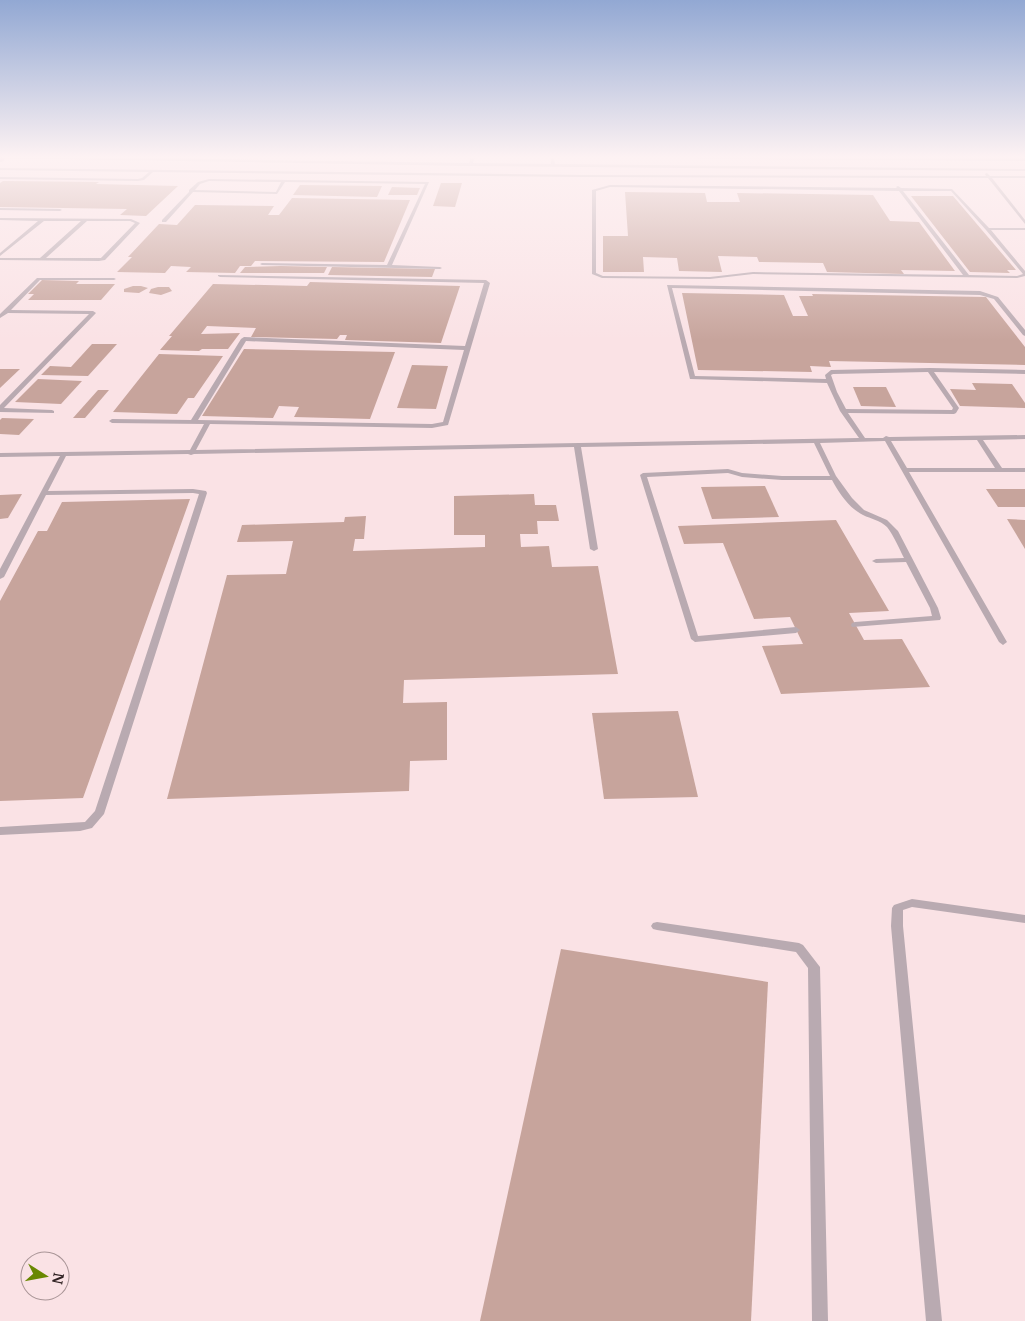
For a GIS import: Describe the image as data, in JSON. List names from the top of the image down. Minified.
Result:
{"north":"right"}
